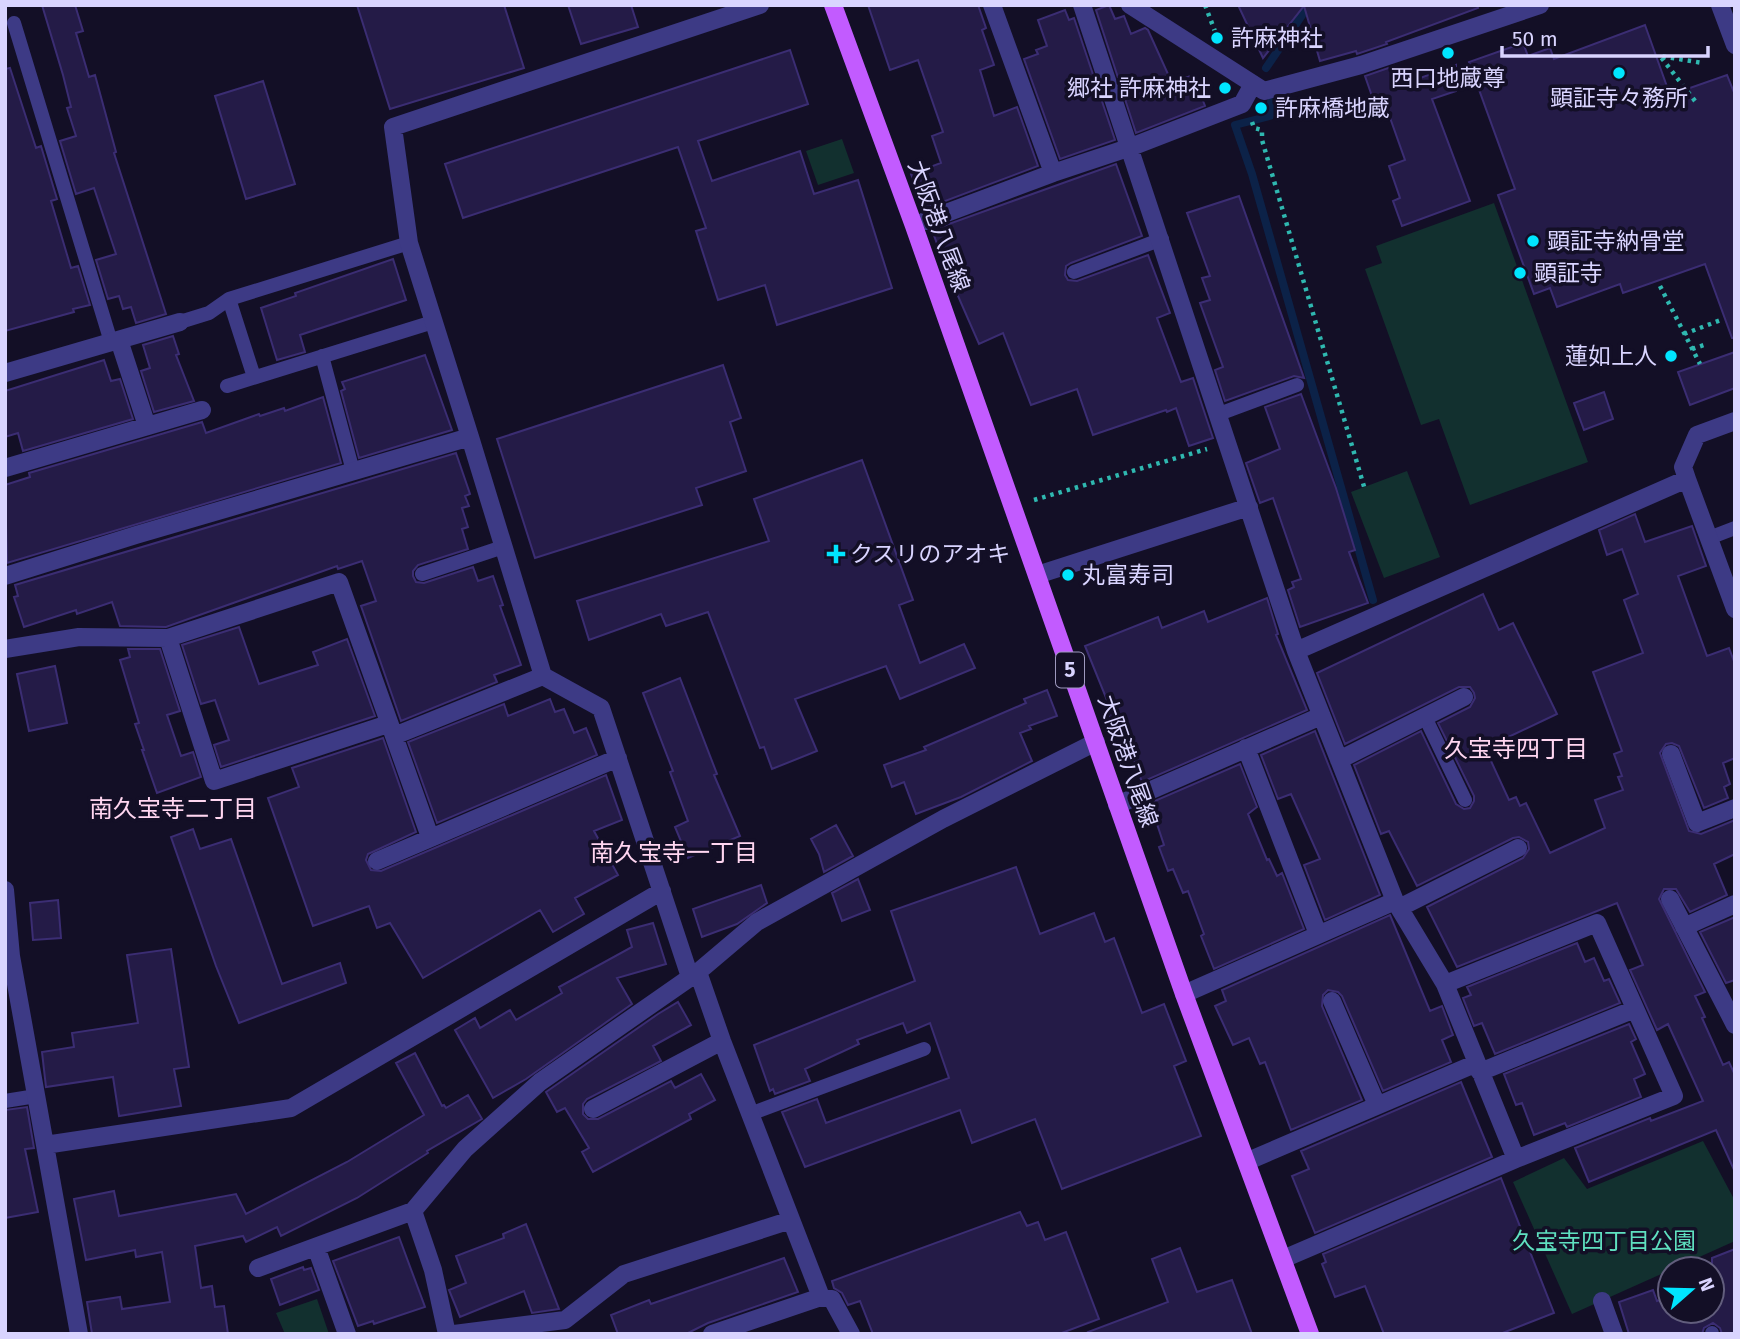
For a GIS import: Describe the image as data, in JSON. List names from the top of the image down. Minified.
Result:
{"streets":{"main road":["大阪港八尾線","5"]},"districts":["久宝寺四丁目","南久宝寺二丁目","南久宝寺一丁目"],"parks":["久宝寺四丁目公園"],"places":{"other":["許麻神社","西口地蔵尊","顕証寺々務所","郷社 許麻神社","許麻橋地蔵","顕証寺納骨堂","顕証寺","蓮如上人","丸富寿司"],"health":["クスリのアオキ"]},"scale_bar":"50 m","north":"right"}
